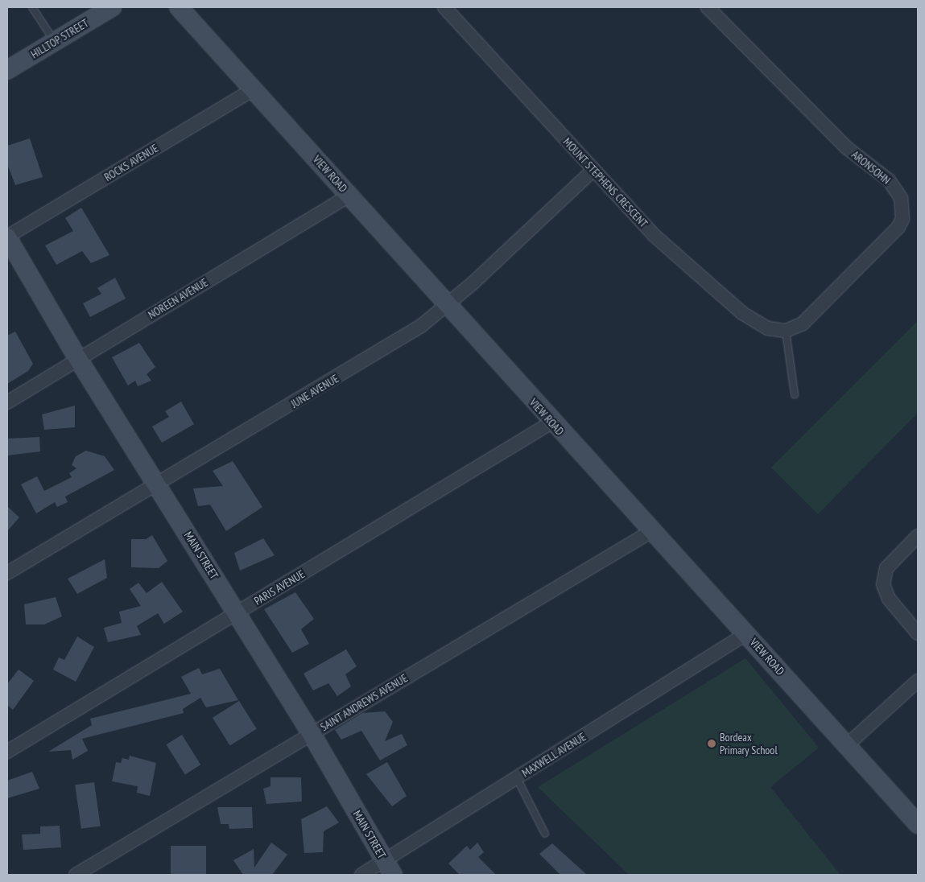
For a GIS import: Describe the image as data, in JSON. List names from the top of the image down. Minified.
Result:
{"streets":{"street":["HILLTOP STREET","ROCKS AVENUE","ARONSOHN","VIEW ROAD","MOUNT STEPHENS CRESCENT","NOREEN AVENUE","JUNE AVENUE","MAIN STREET","PARIS AVENUE","SAINT ANDREWS AVENUE","MAXWELL AVENUE"]},"crossings":[["ROCKS AVENUE","VIEW ROAD"],["ROCKS AVENUE","MAIN STREET"],["ARONSOHN","MOUNT STEPHENS CRESCENT"],["VIEW ROAD","NOREEN AVENUE"],["VIEW ROAD","JUNE AVENUE"],["VIEW ROAD","PARIS AVENUE"],["VIEW ROAD","SAINT ANDREWS AVENUE"],["VIEW ROAD","MAXWELL AVENUE"],["MOUNT STEPHENS CRESCENT","JUNE AVENUE"],["NOREEN AVENUE","MAIN STREET"],["JUNE AVENUE","MAIN STREET"],["MAIN STREET","PARIS AVENUE"],["MAIN STREET","SAINT ANDREWS AVENUE"],["MAIN STREET","MAXWELL AVENUE"]],"places":["Bordeax Primary School"]}
